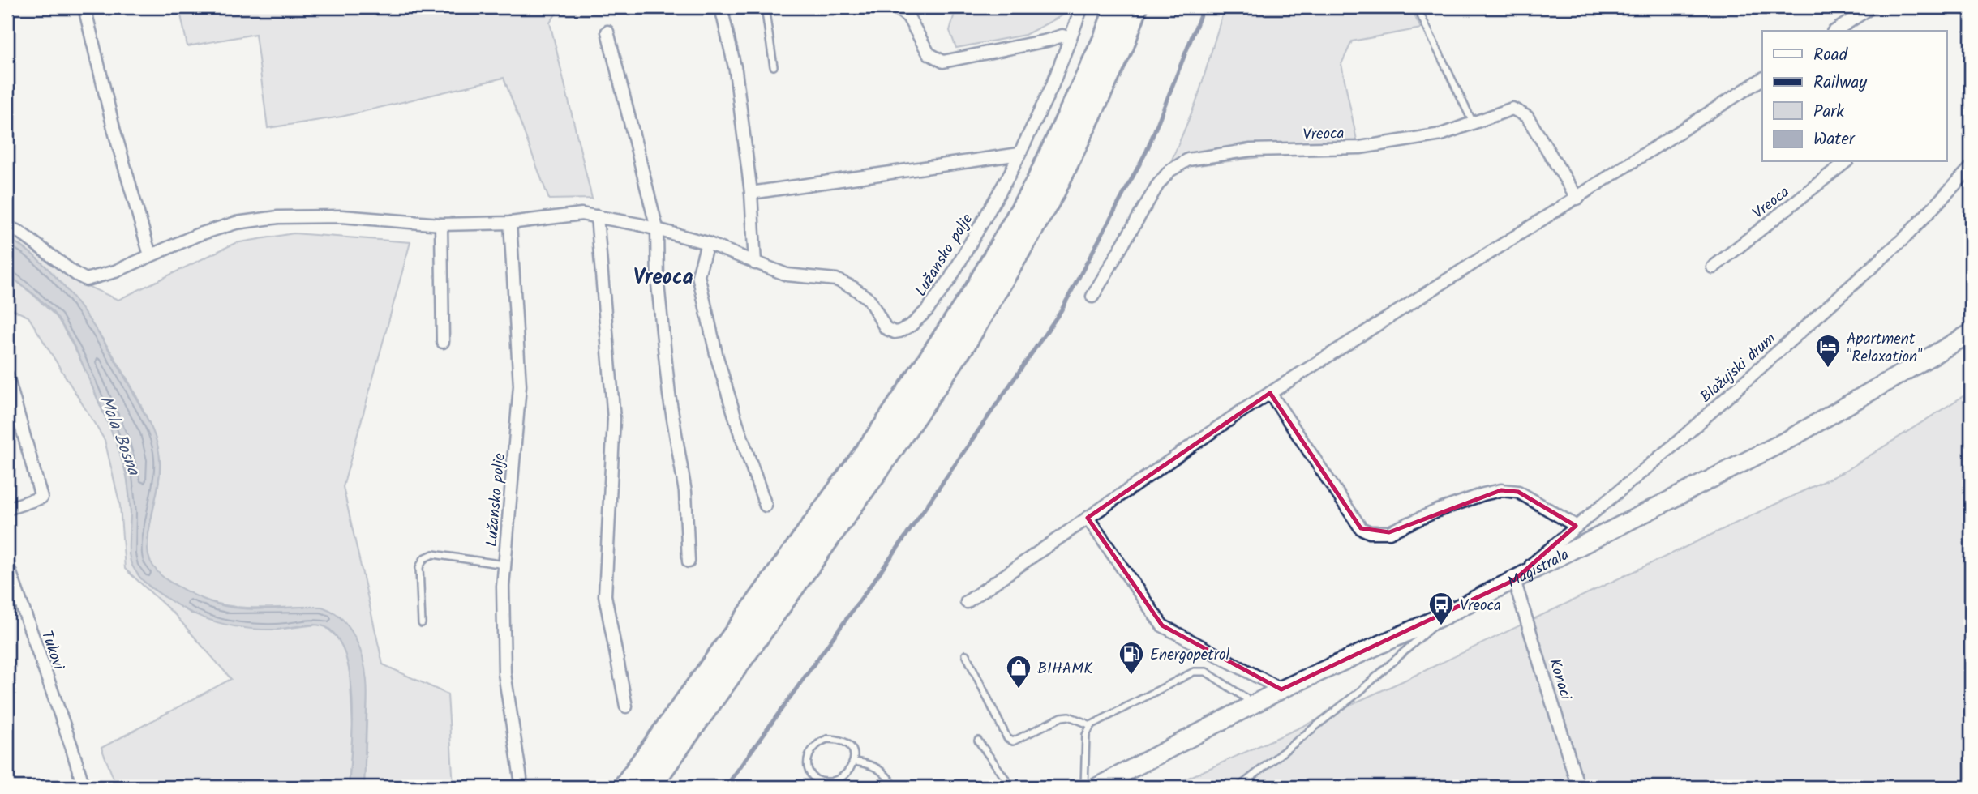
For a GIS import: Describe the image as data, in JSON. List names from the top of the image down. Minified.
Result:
{"streets":{"main road":["Magistrala"],"street":["Vreoca","Lužansko polje","Blažujski drum","Tukovi","Konaci"]},"crossings":[["Blažujski drum","Magistrala"],["Blažujski drum","Konaci"],["Magistrala","Konaci"]],"districts":["Vreoca"],"water":["Mala Bosna"],"places":{"hotel":["Apartment \"Relaxation\""],"bus stop":["Vreoca"],"fuel station":["Energopetrol"],"shop":["BIHAMK"]},"legend":["Road","Railway","Park","Water"]}
